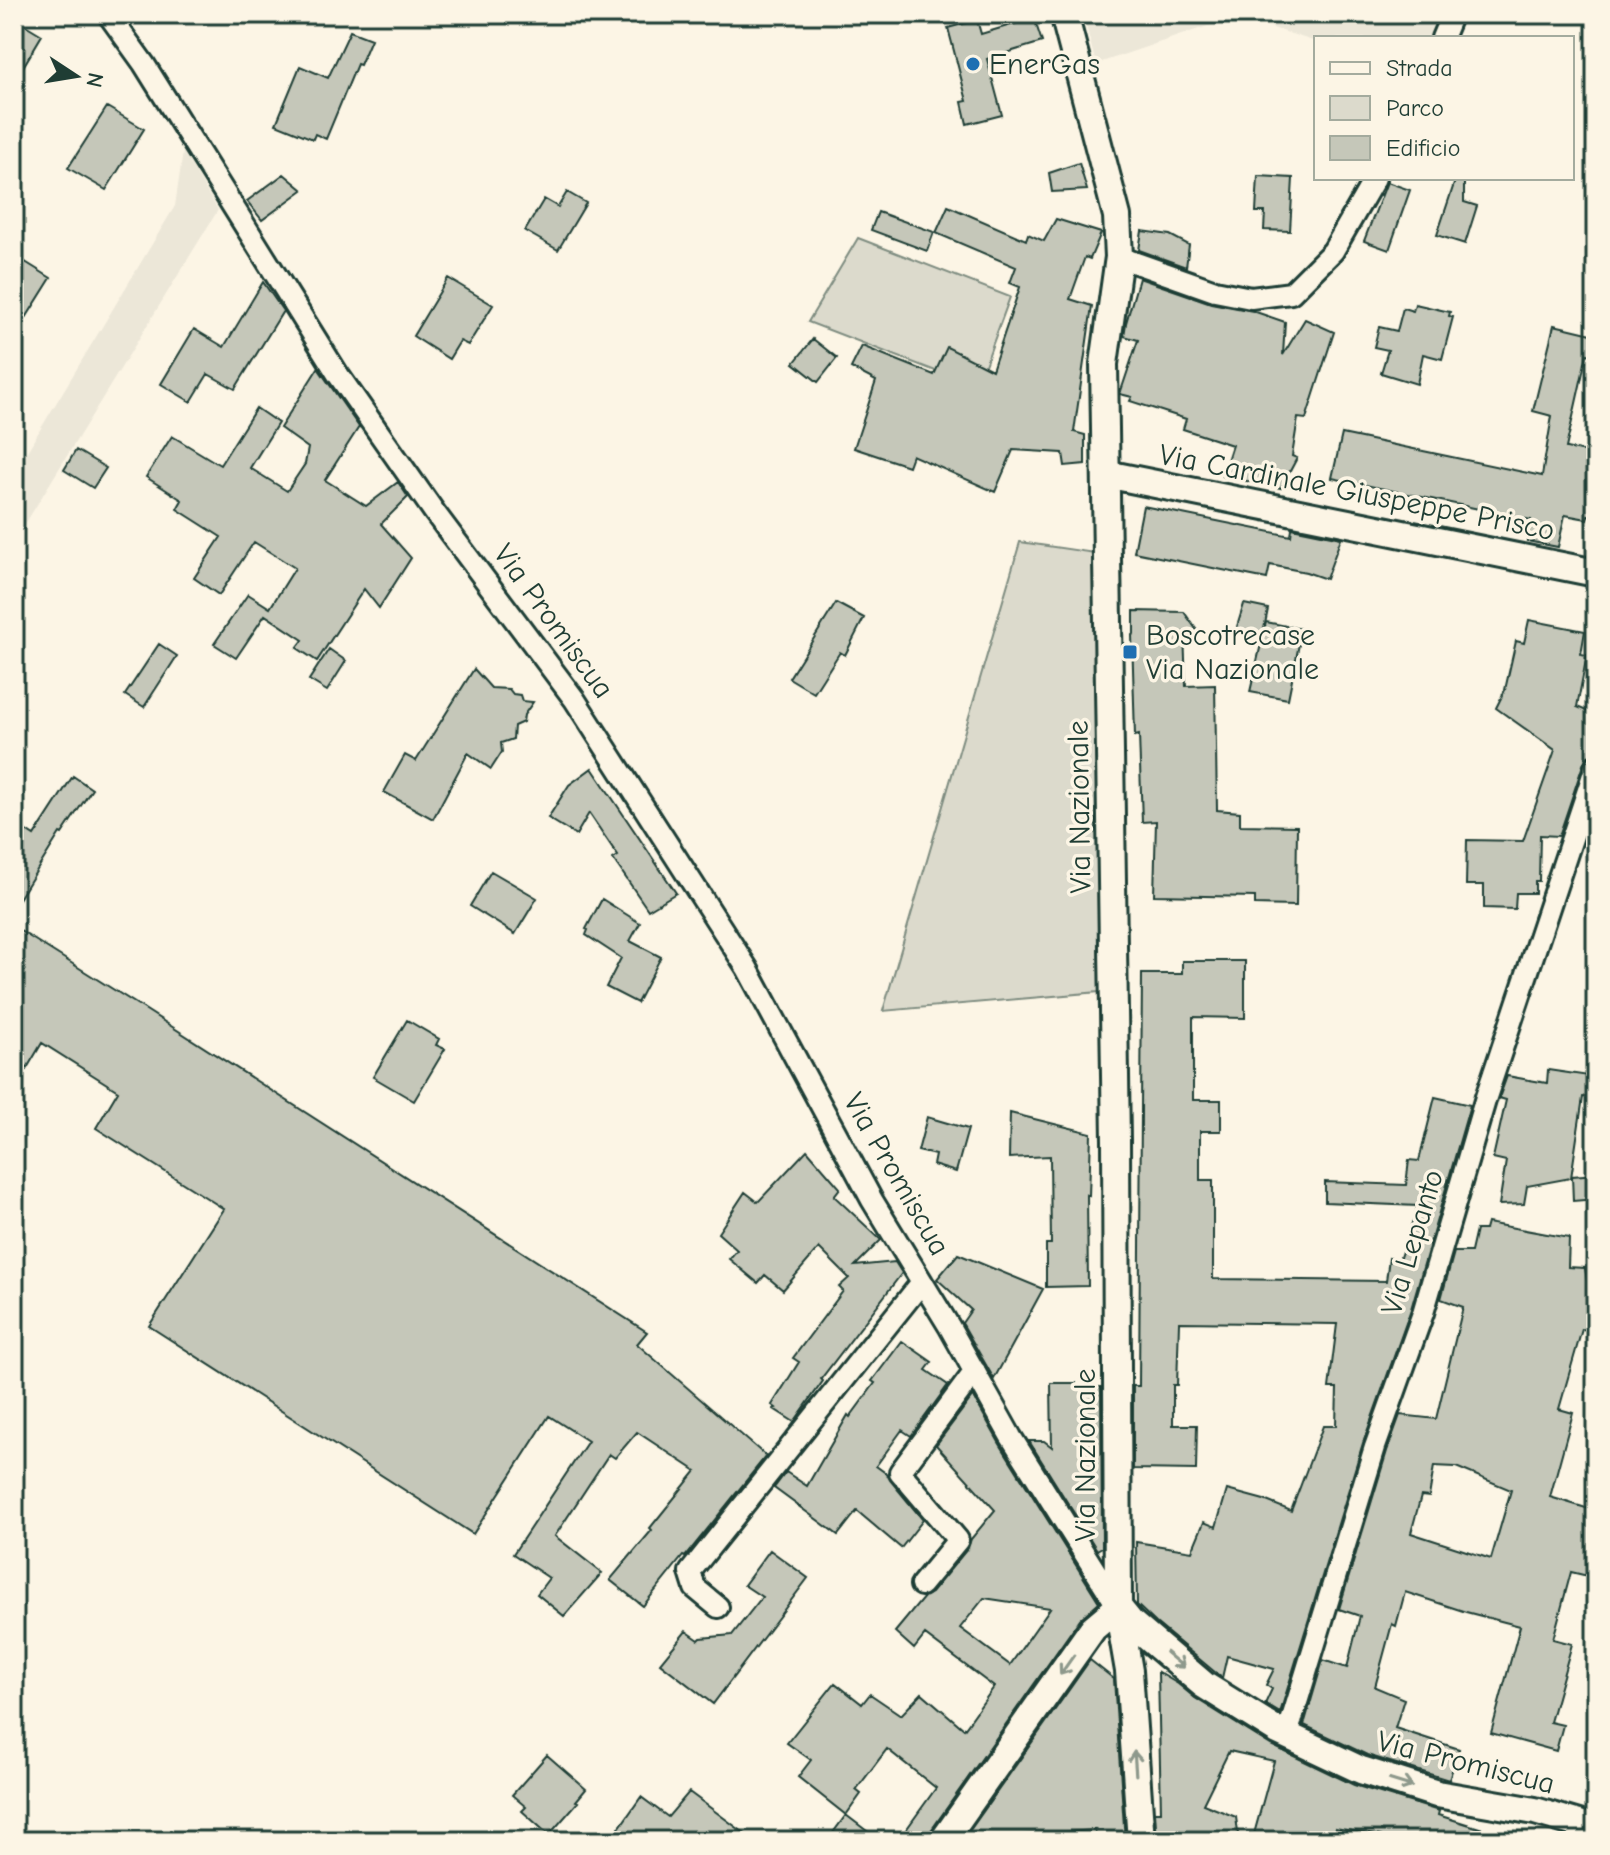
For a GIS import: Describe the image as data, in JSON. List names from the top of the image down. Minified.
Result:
{"streets":{"street":["Via Cardinale Giuspeppe Prisco","Via Promiscua","Via Nazionale","Via Lepanto"]},"crossings":[["Via Cardinale Giuspeppe Prisco","Via Nazionale"],["Via Promiscua","Via Nazionale"],["Via Promiscua","Via Lepanto"]],"places":{"other":["EnerGas"],"transit":["Boscotrecase Via Nazionale"]},"legend":["Strada","Parco","Edificio"],"north":"right"}
